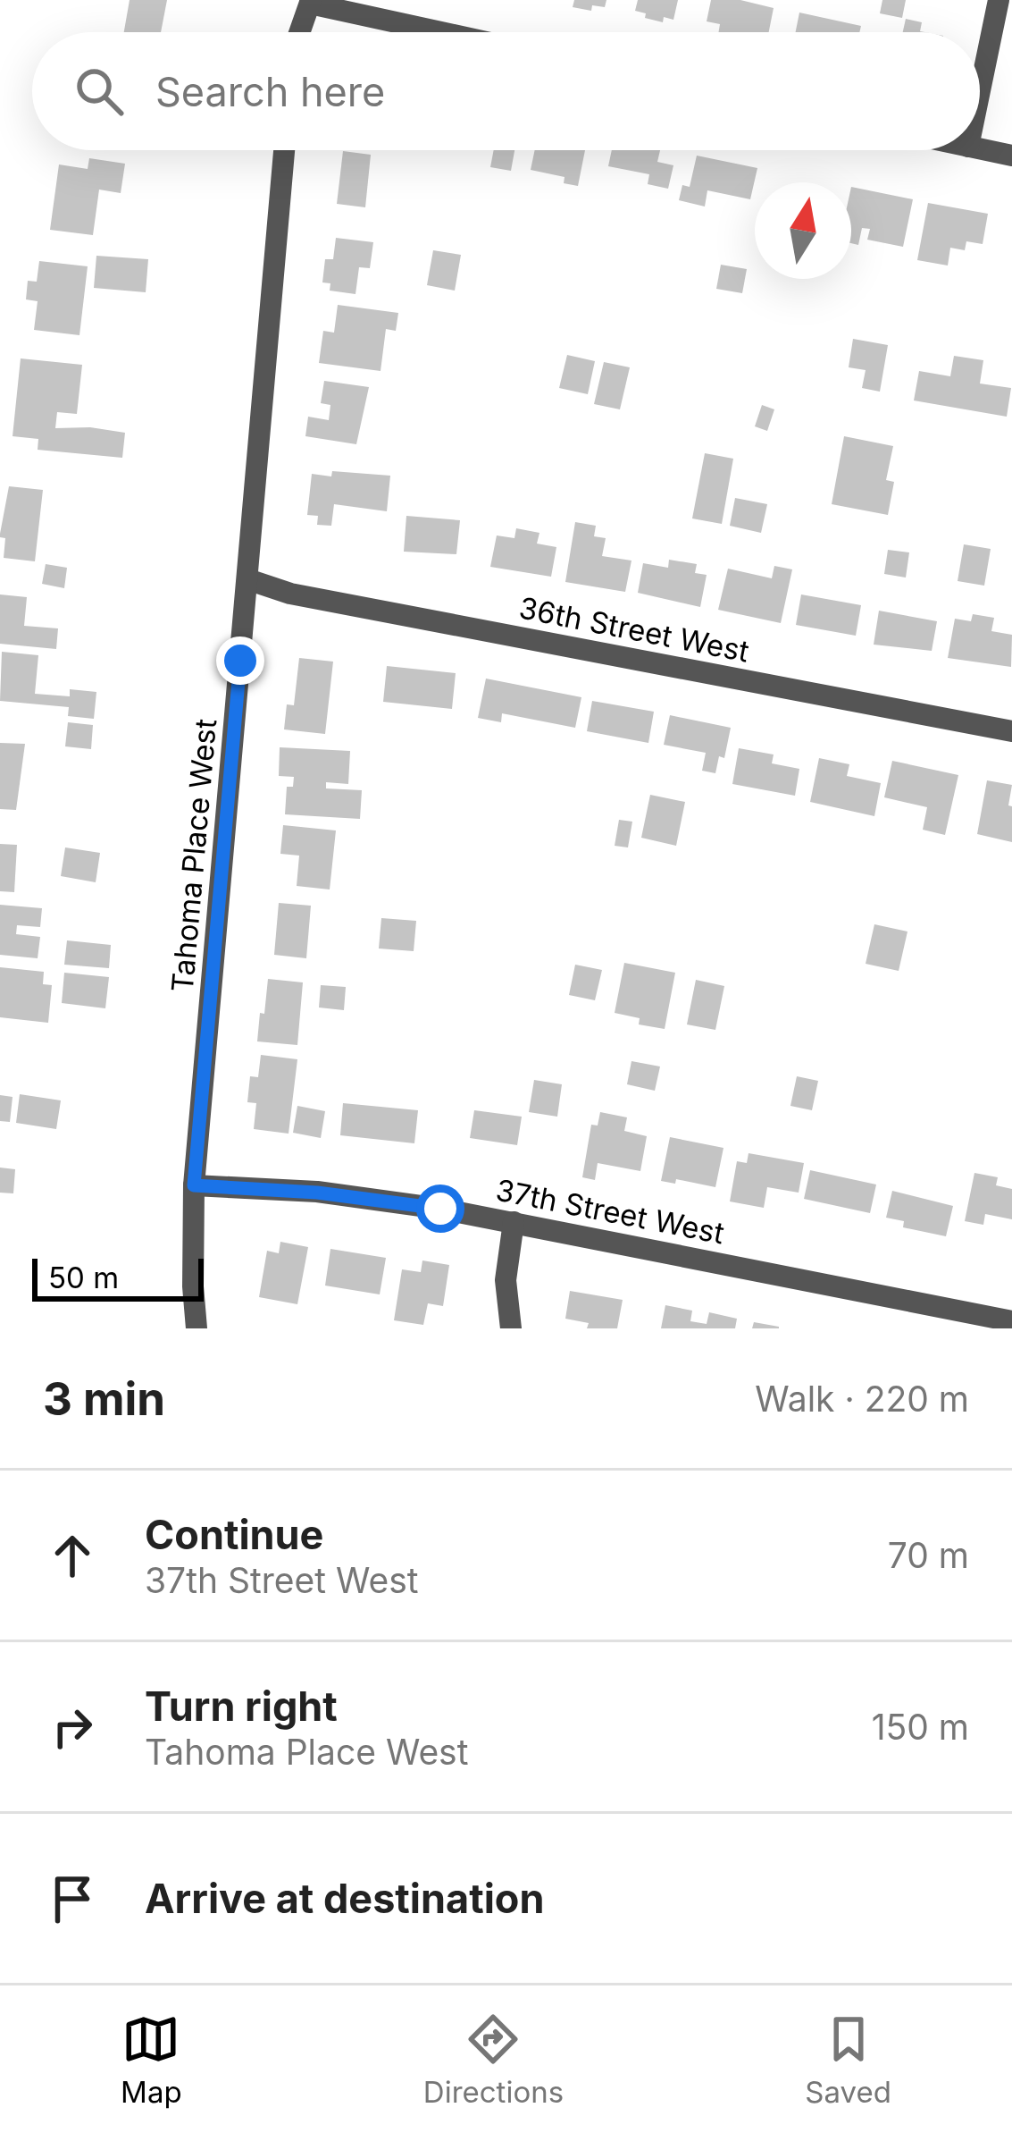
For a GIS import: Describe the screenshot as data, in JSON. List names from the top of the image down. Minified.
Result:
{"streets":{"street":["36th Street West","Tahoma Place West","37th Street West"]},"crossings":[["36th Street West","Tahoma Place West"],["Tahoma Place West","37th Street West"]],"scale_bar":"50 m","north":"top","page":{"search":"Search here","scale":"50 m","heading":["3 min","Walk · 220 m"],"list":[["Continue","37th Street West","70 m"],["Turn right","Tahoma Place West","150 m"],"Arrive at destination"],"nav":["Map","Directions","Saved"]}}
